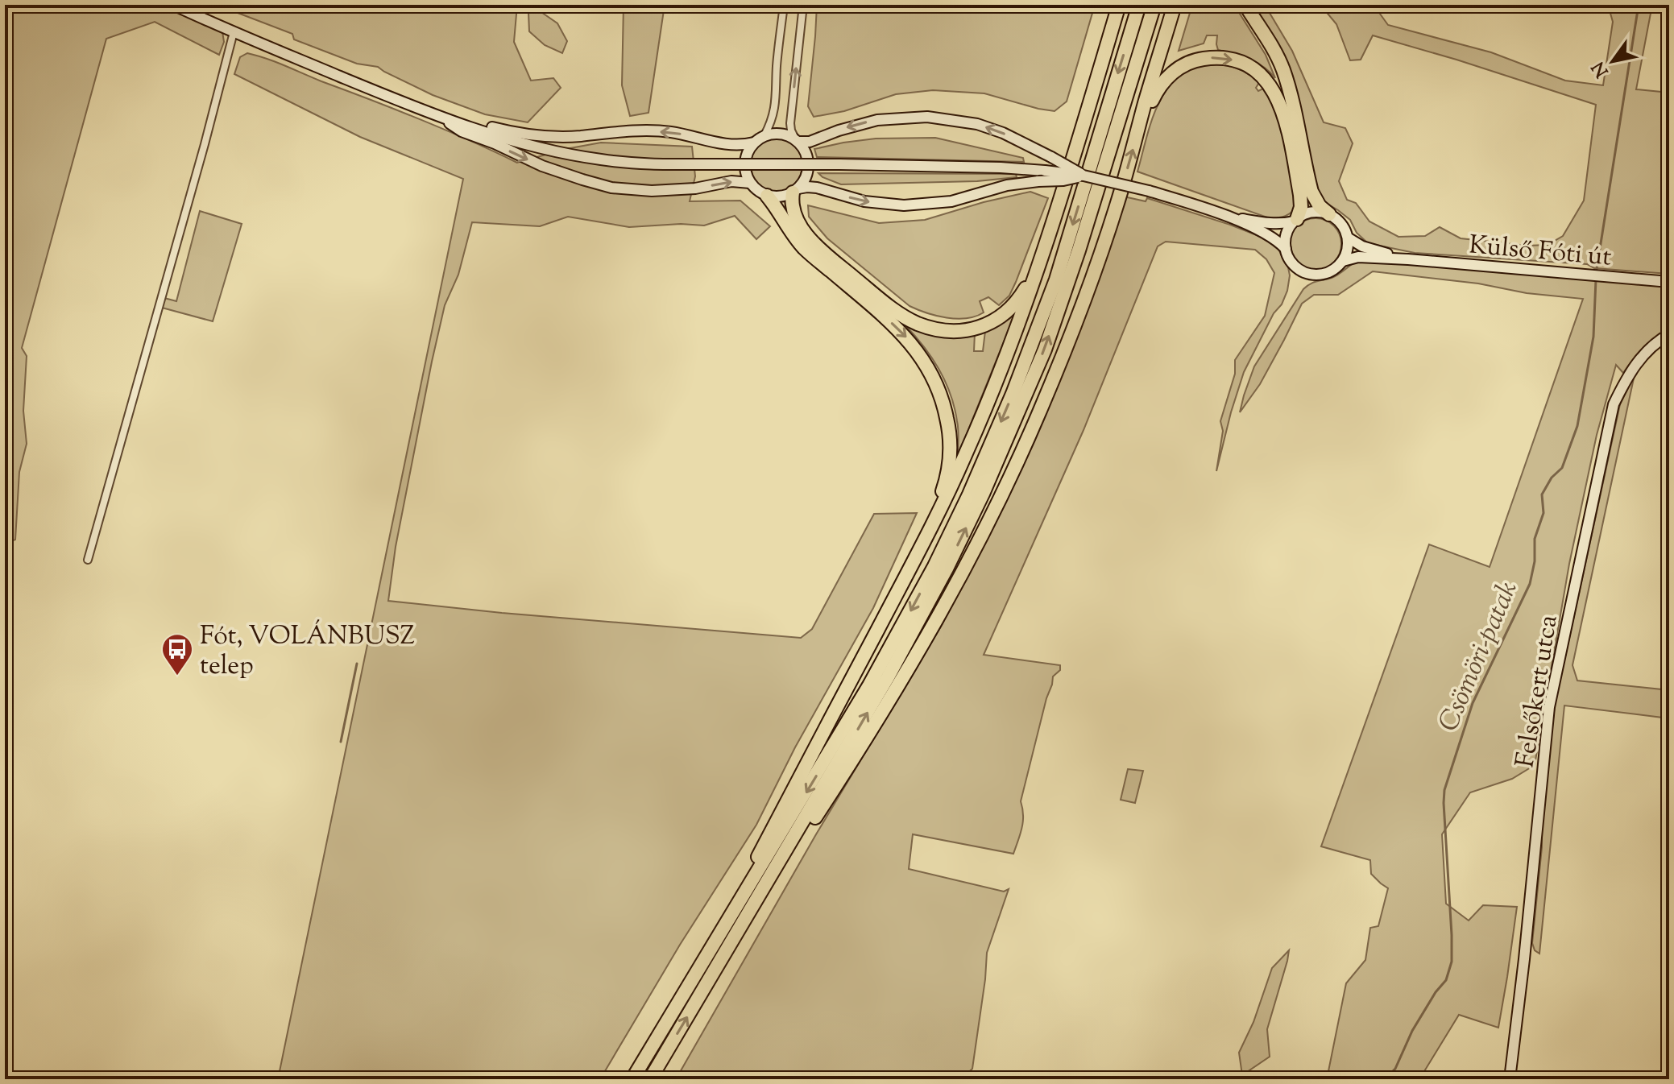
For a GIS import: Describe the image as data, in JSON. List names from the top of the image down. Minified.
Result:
{"streets":{"main road":["Külső Fóti út","Felsőkert utca"]},"water":["Csömöri-patak"],"places":{"bus stop":["Fót, VOLÁNBUSZ telep"]},"north":"bottom left"}
